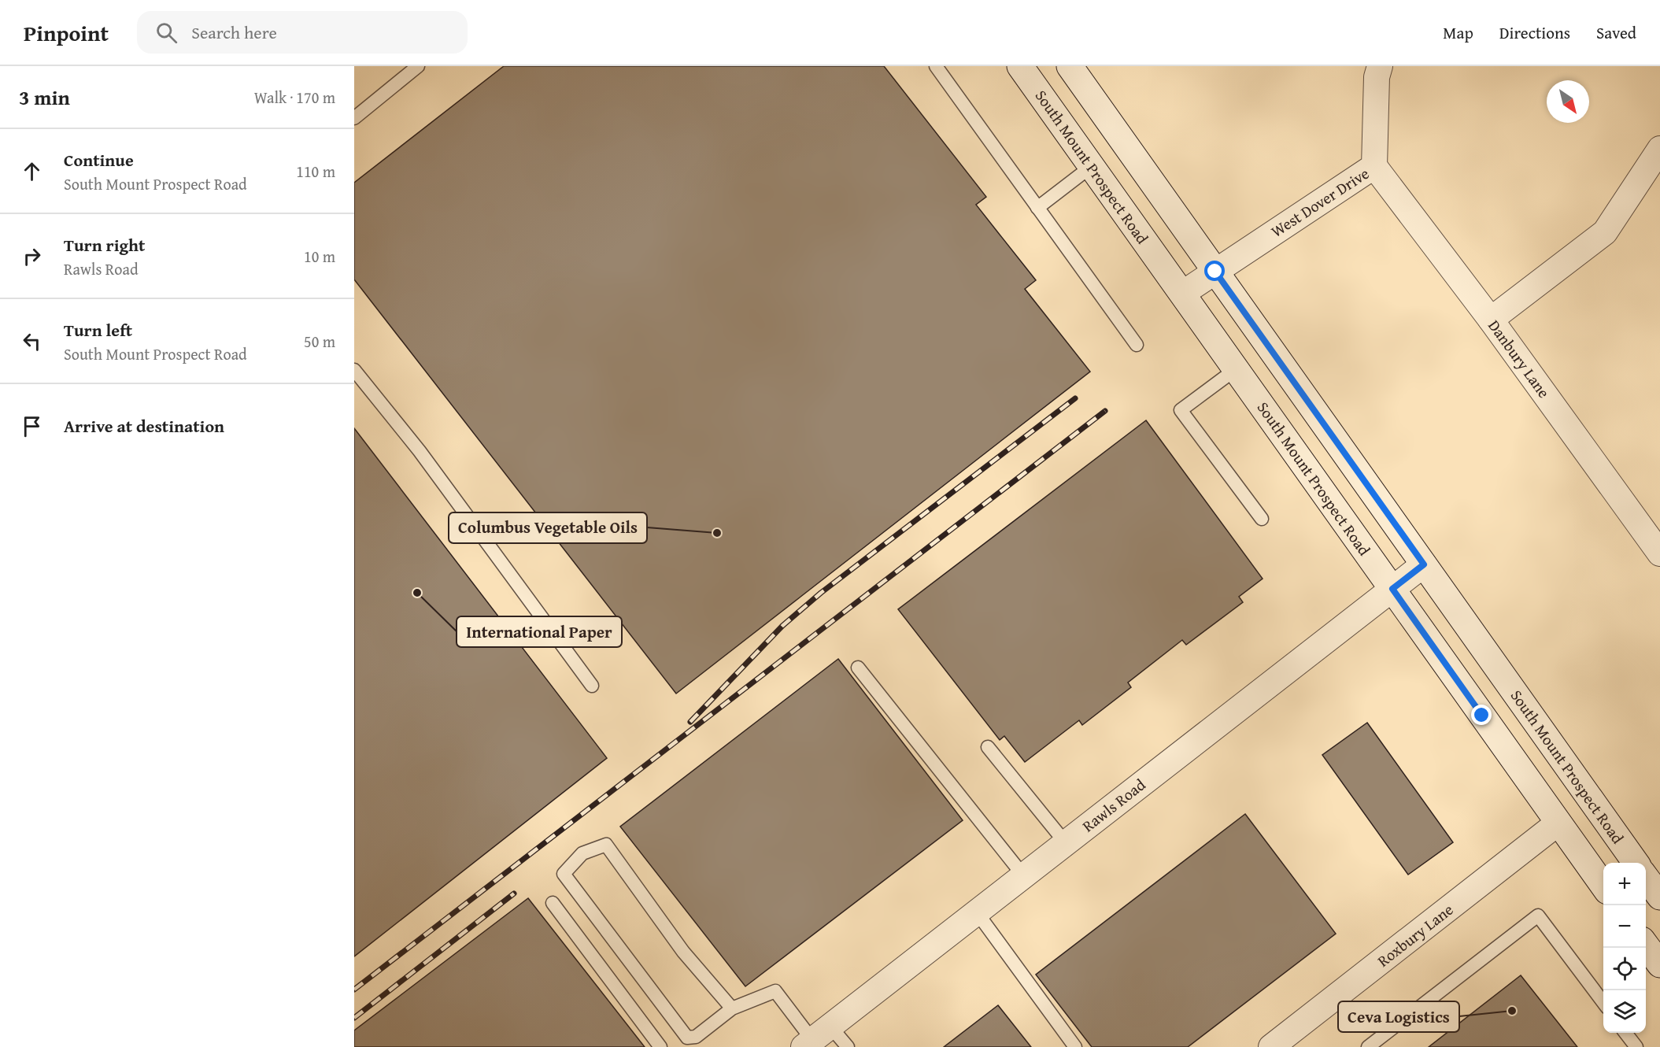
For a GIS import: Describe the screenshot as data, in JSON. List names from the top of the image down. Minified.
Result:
{"streets":{"main road":["South Mount Prospect Road"],"street":["West Dover Drive","Danbury Lane","Rawls Road","Roxbury Lane"]},"crossings":[["South Mount Prospect Road","West Dover Drive"],["South Mount Prospect Road","Rawls Road"],["South Mount Prospect Road","Roxbury Lane"],["West Dover Drive","Danbury Lane"]],"places":["Columbus Vegetable Oils","International Paper","Ceva Logistics"],"north":"bottom right","page":{"header":"Pinpoint","search":"Search here","nav":["Map","Directions","Saved"],"heading":["3 min","Walk · 170 m"],"list":[["Continue","South Mount Prospect Road","110 m"],["Turn right","Rawls Road","10 m"],["Turn left","South Mount Prospect Road","50 m"],"Arrive at destination"],"map_buttons":["+","−"]}}
